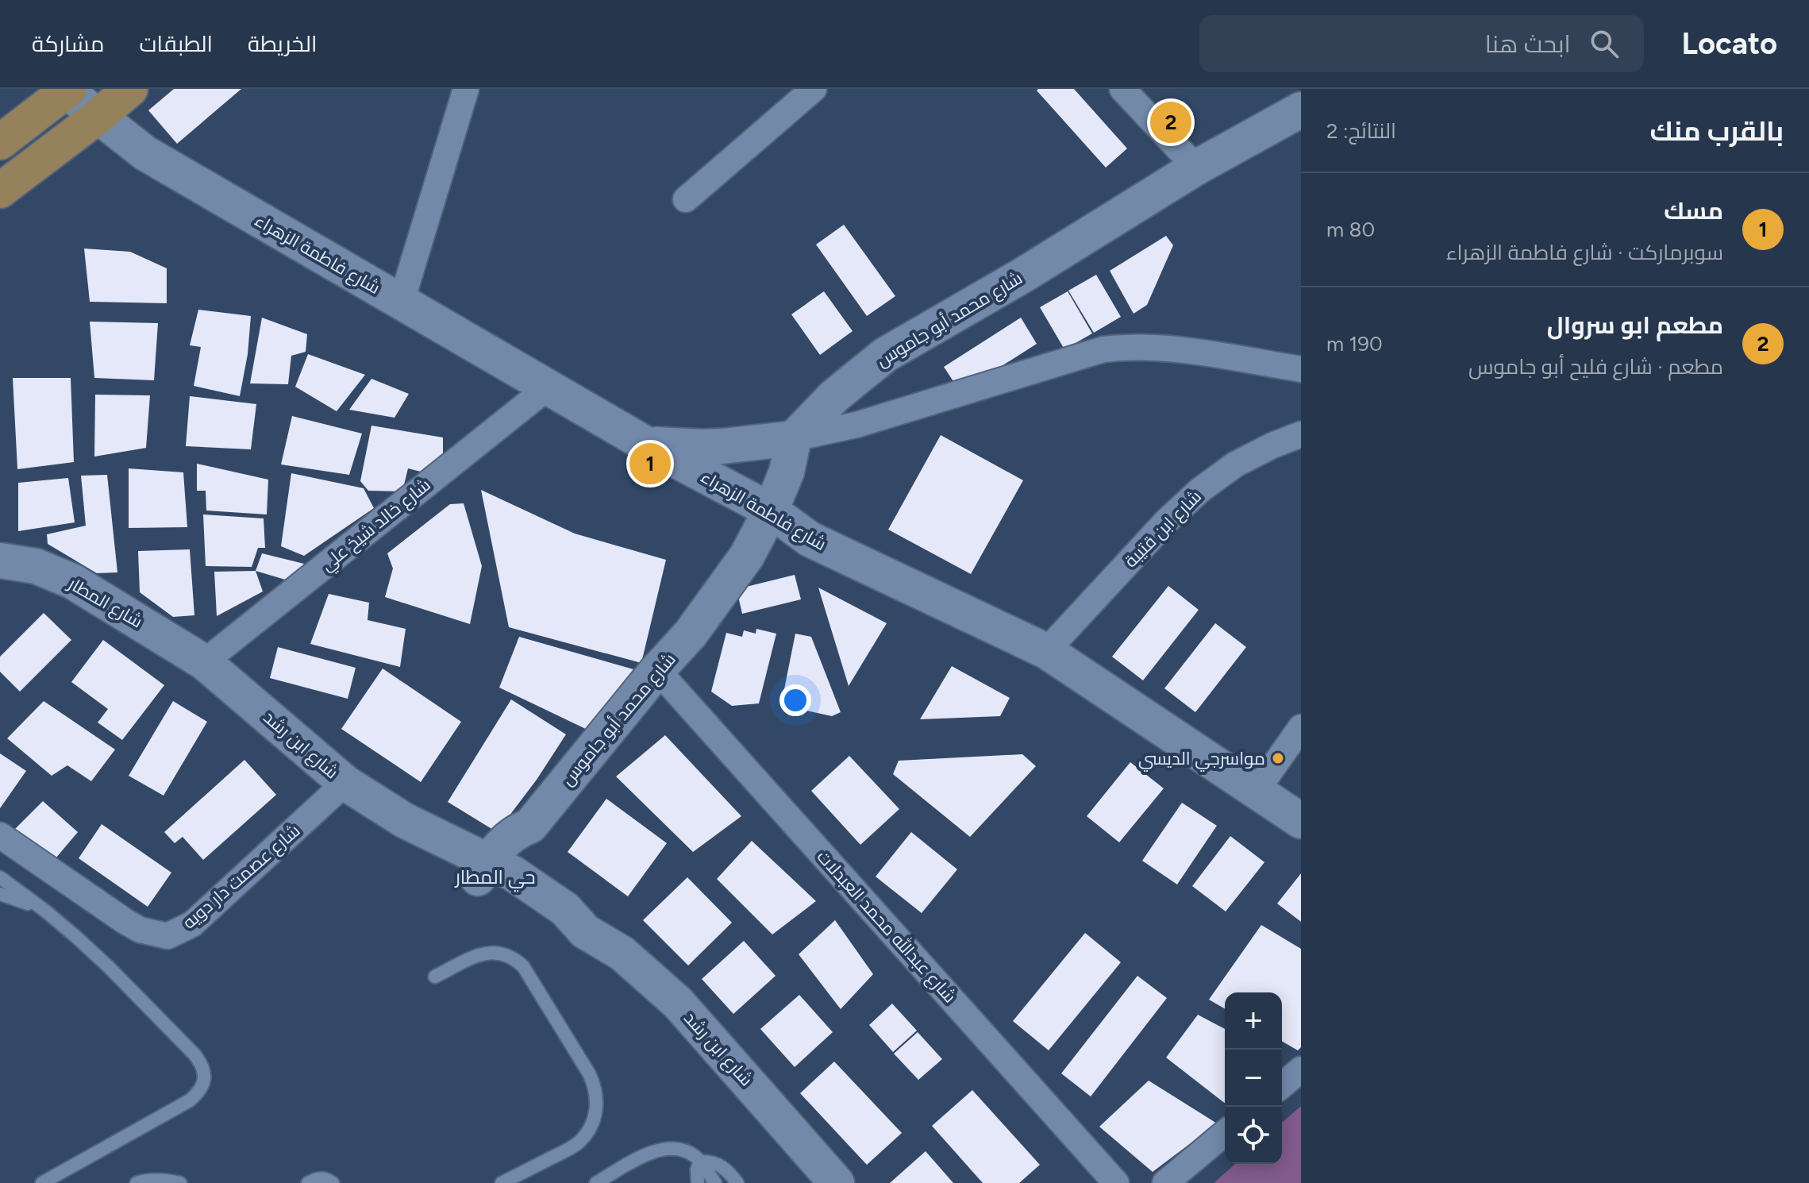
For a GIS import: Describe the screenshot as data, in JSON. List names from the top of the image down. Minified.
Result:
{"streets":{"street":["شارع فاطمة الزهراء","شارع محمد أبو جاموس","شارع خالد شيخ علي","شارع ابن قتيبة","شارع المطار","شارع ابن رشد","شارع عصمت دار دويه","شارع عبدالله محمد العبدلات"]},"crossings":[["شارع فاطمة الزهراء","شارع محمد أبو جاموس"],["شارع فاطمة الزهراء","شارع خالد شيخ علي"],["شارع فاطمة الزهراء","شارع ابن قتيبة"],["شارع محمد أبو جاموس","شارع ابن رشد"],["شارع محمد أبو جاموس","شارع عبدالله محمد العبدلات"],["شارع خالد شيخ علي","شارع المطار"],["شارع خالد شيخ علي","شارع ابن رشد"],["شارع المطار","شارع ابن رشد"],["شارع ابن رشد","شارع عصمت دار دويه"]],"districts":["حي المطار"],"places":["مواسرجي الديسي"],"page":{"header":"Locato","search":"ابحث هنا","nav":["الخريطة","الطبقات","مشاركة"],"heading":["بالقرب منك","النتائج: 2"],"pins":["2","1"],"list":[{"mark":"1","name":"مسك","note":"سوبرماركت · شارع فاطمة الزهراء","value":"80 m"},{"mark":"2","name":"مطعم ابو سروال","note":"مطعم · شارع فليح أبو جاموس","value":"190 m"}],"map_buttons":["+","−"]}}
